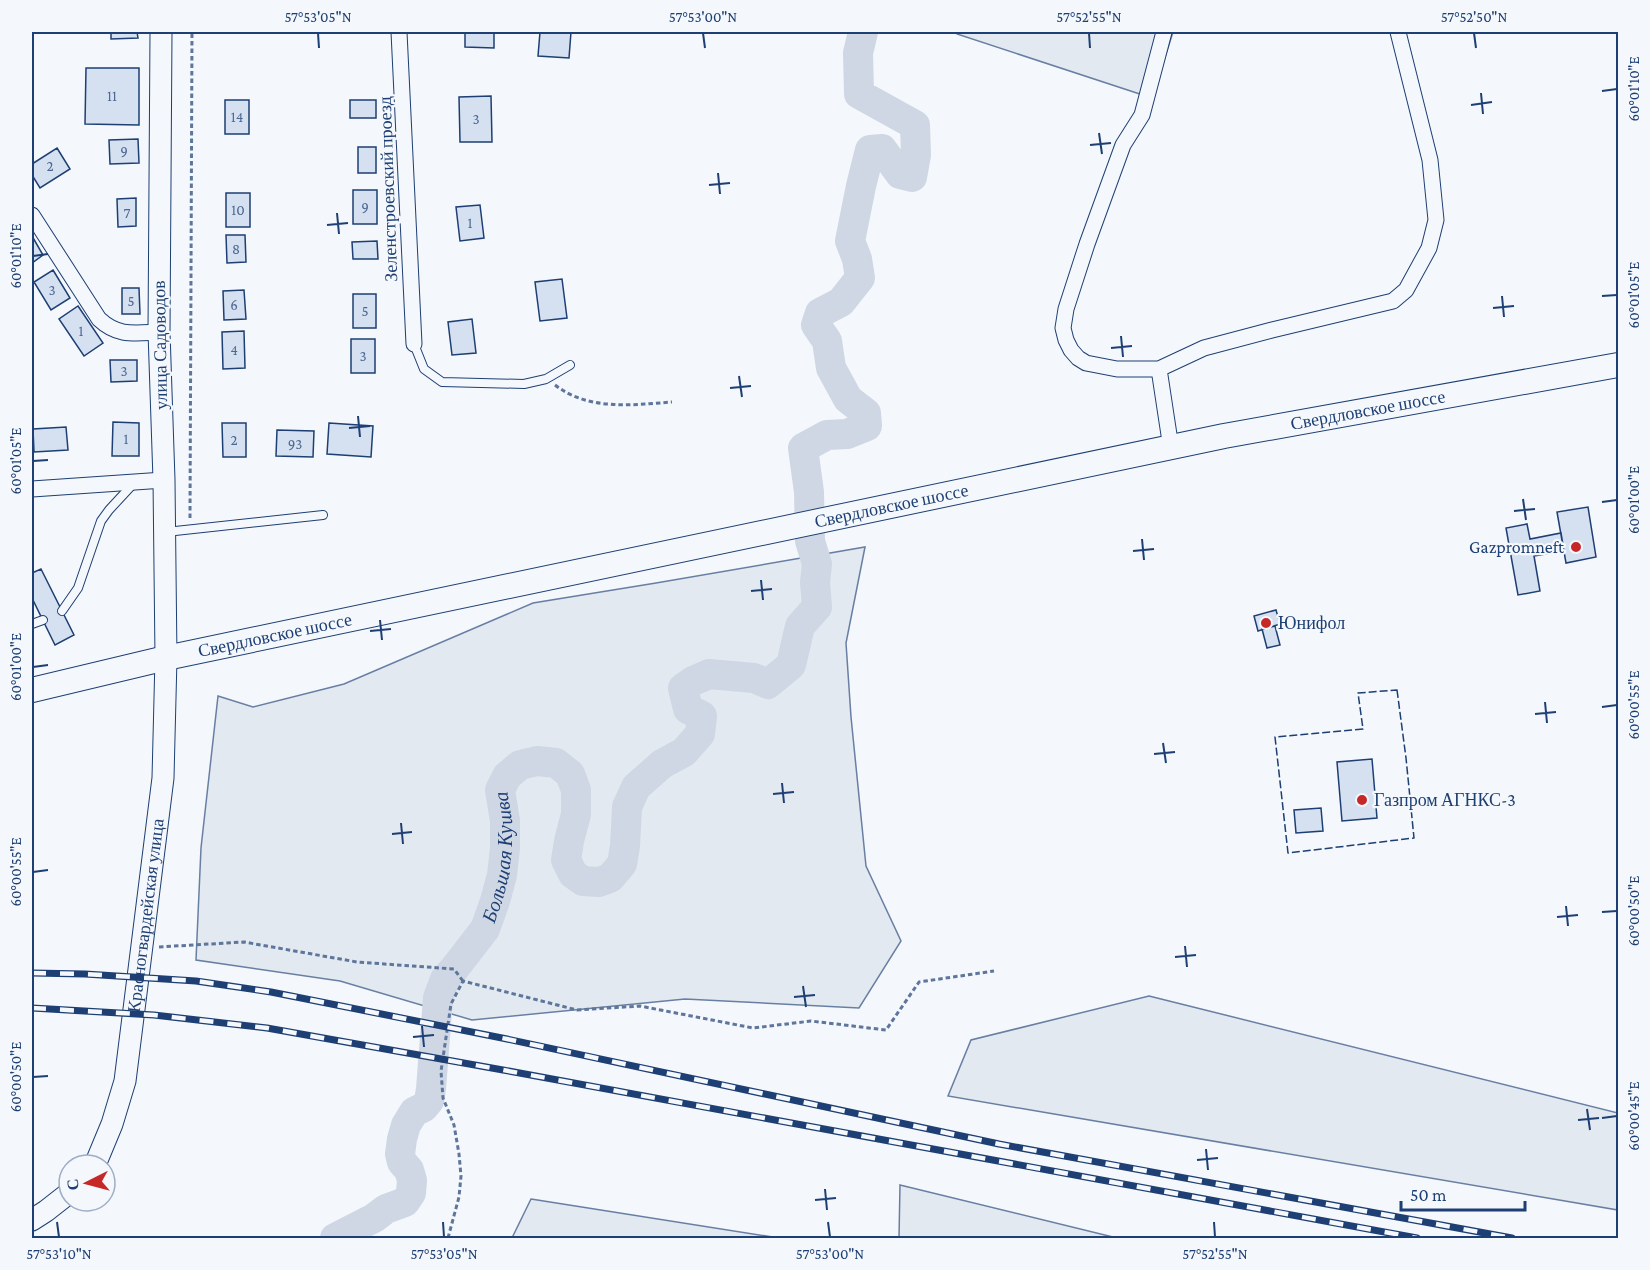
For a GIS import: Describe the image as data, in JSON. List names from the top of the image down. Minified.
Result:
{"streets":{"main road":["улица Садоводов","Свердловское шоссе","Красногвардейская улица"],"street":["Зеленстроевский проезд"]},"crossings":[["улица Садоводов","Свердловское шоссе"],["улица Садоводов","Красногвардейская улица"],["Свердловское шоссе","Красногвардейская улица"]],"water":["Большая Кушва"],"places":["Gazpromneft","Юнифол","Газпром АГНКС-3"],"house_numbers":["11","14","3","9","2","9","10","7","1","8","3","5","6","5","1","4","3","3","1","2","93"],"scale_bar":"50 m","north":"left","coordinates":["57°53'05\"N","57°53'00\"N","57°52'55\"N","57°52'50\"N","60°01'10\"E","60°01'05\"E","60°01'00\"E","60°00'55\"E","60°00'50\"E","60°00'45\"E","57°53'10\"N"]}
